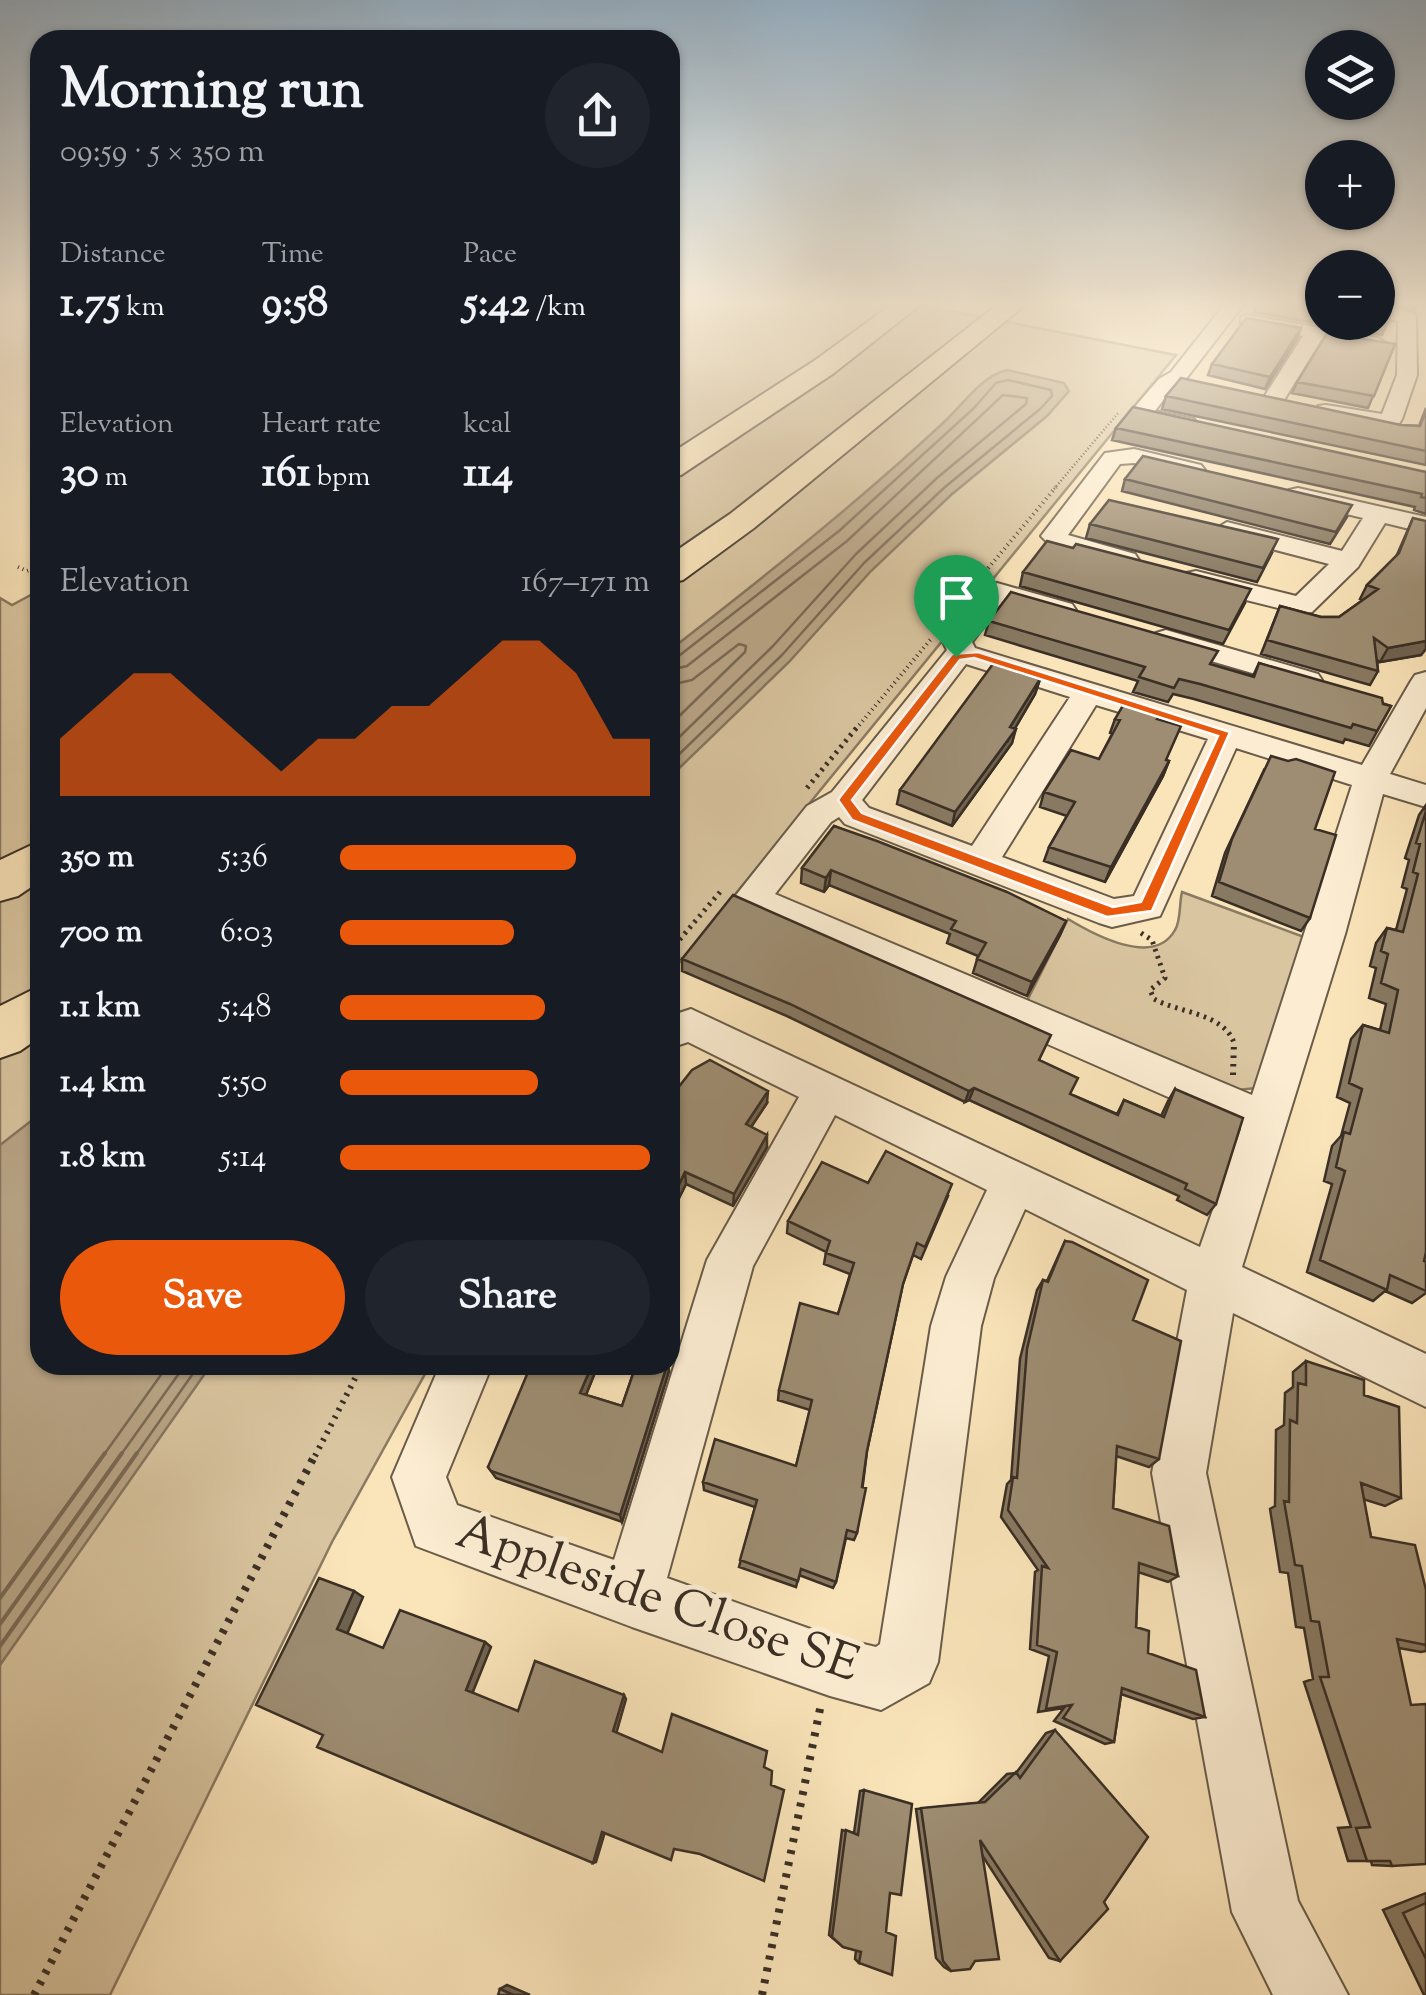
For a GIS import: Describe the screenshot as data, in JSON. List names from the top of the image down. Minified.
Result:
{"streets":{"street":["Appleside Close SE"]},"page":{"map_buttons":["+","−"],"heading":["Morning run","09:59 · 5 × 350 m"],"stats":[["Distance","1.75 km"],["Time","9:58"],["Pace","5:42 /km"],["Elevation","30 m"],["Heart rate","161 bpm"],["kcal","114"]],"chart":["Elevation","167–171 m"],"list":[{"name":"350 m","note":"5:36"},{"name":"700 m","note":"6:03"},{"name":"1.1 km","note":"5:48"},{"name":"1.4 km","note":"5:50"},{"name":"1.8 km","note":"5:14"}],"buttons":["Save","Share"]}}
